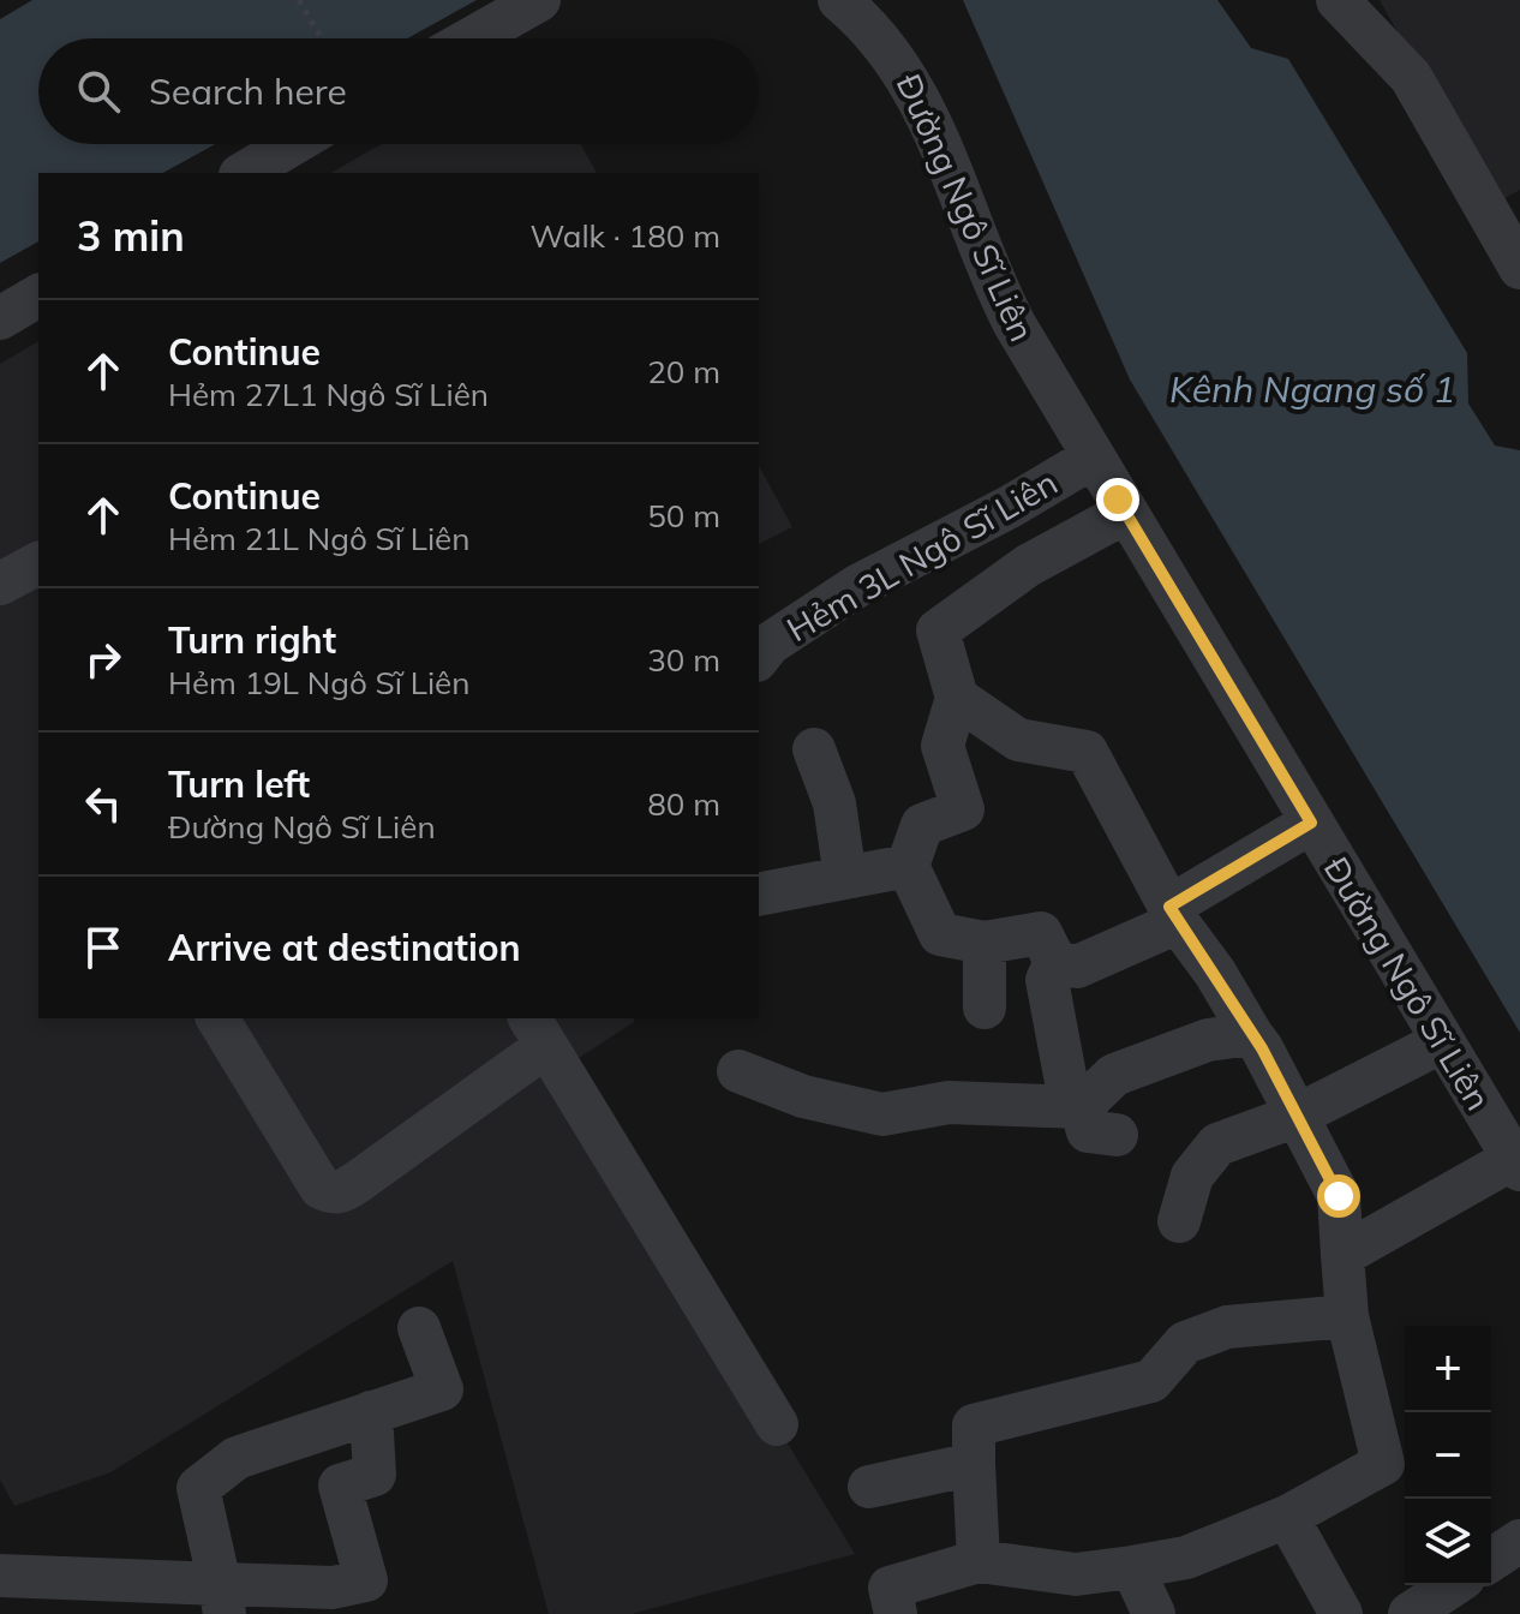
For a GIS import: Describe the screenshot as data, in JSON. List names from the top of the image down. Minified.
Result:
{"streets":{"street":["Đường Ngô Sĩ Liên","Hẻm 3L Ngô Sĩ Liên"]},"crossings":[["Đường Ngô Sĩ Liên","Hẻm 3L Ngô Sĩ Liên"]],"water":["Kênh Ngang số 1"],"page":{"search":"Search here","heading":["3 min","Walk · 180 m"],"list":[["Continue","Hẻm 27L1 Ngô Sĩ Liên","20 m"],["Continue","Hẻm 21L Ngô Sĩ Liên","50 m"],["Turn right","Hẻm 19L Ngô Sĩ Liên","30 m"],["Turn left","Đường Ngô Sĩ Liên","80 m"],"Arrive at destination"],"map_buttons":["+","−"]}}
